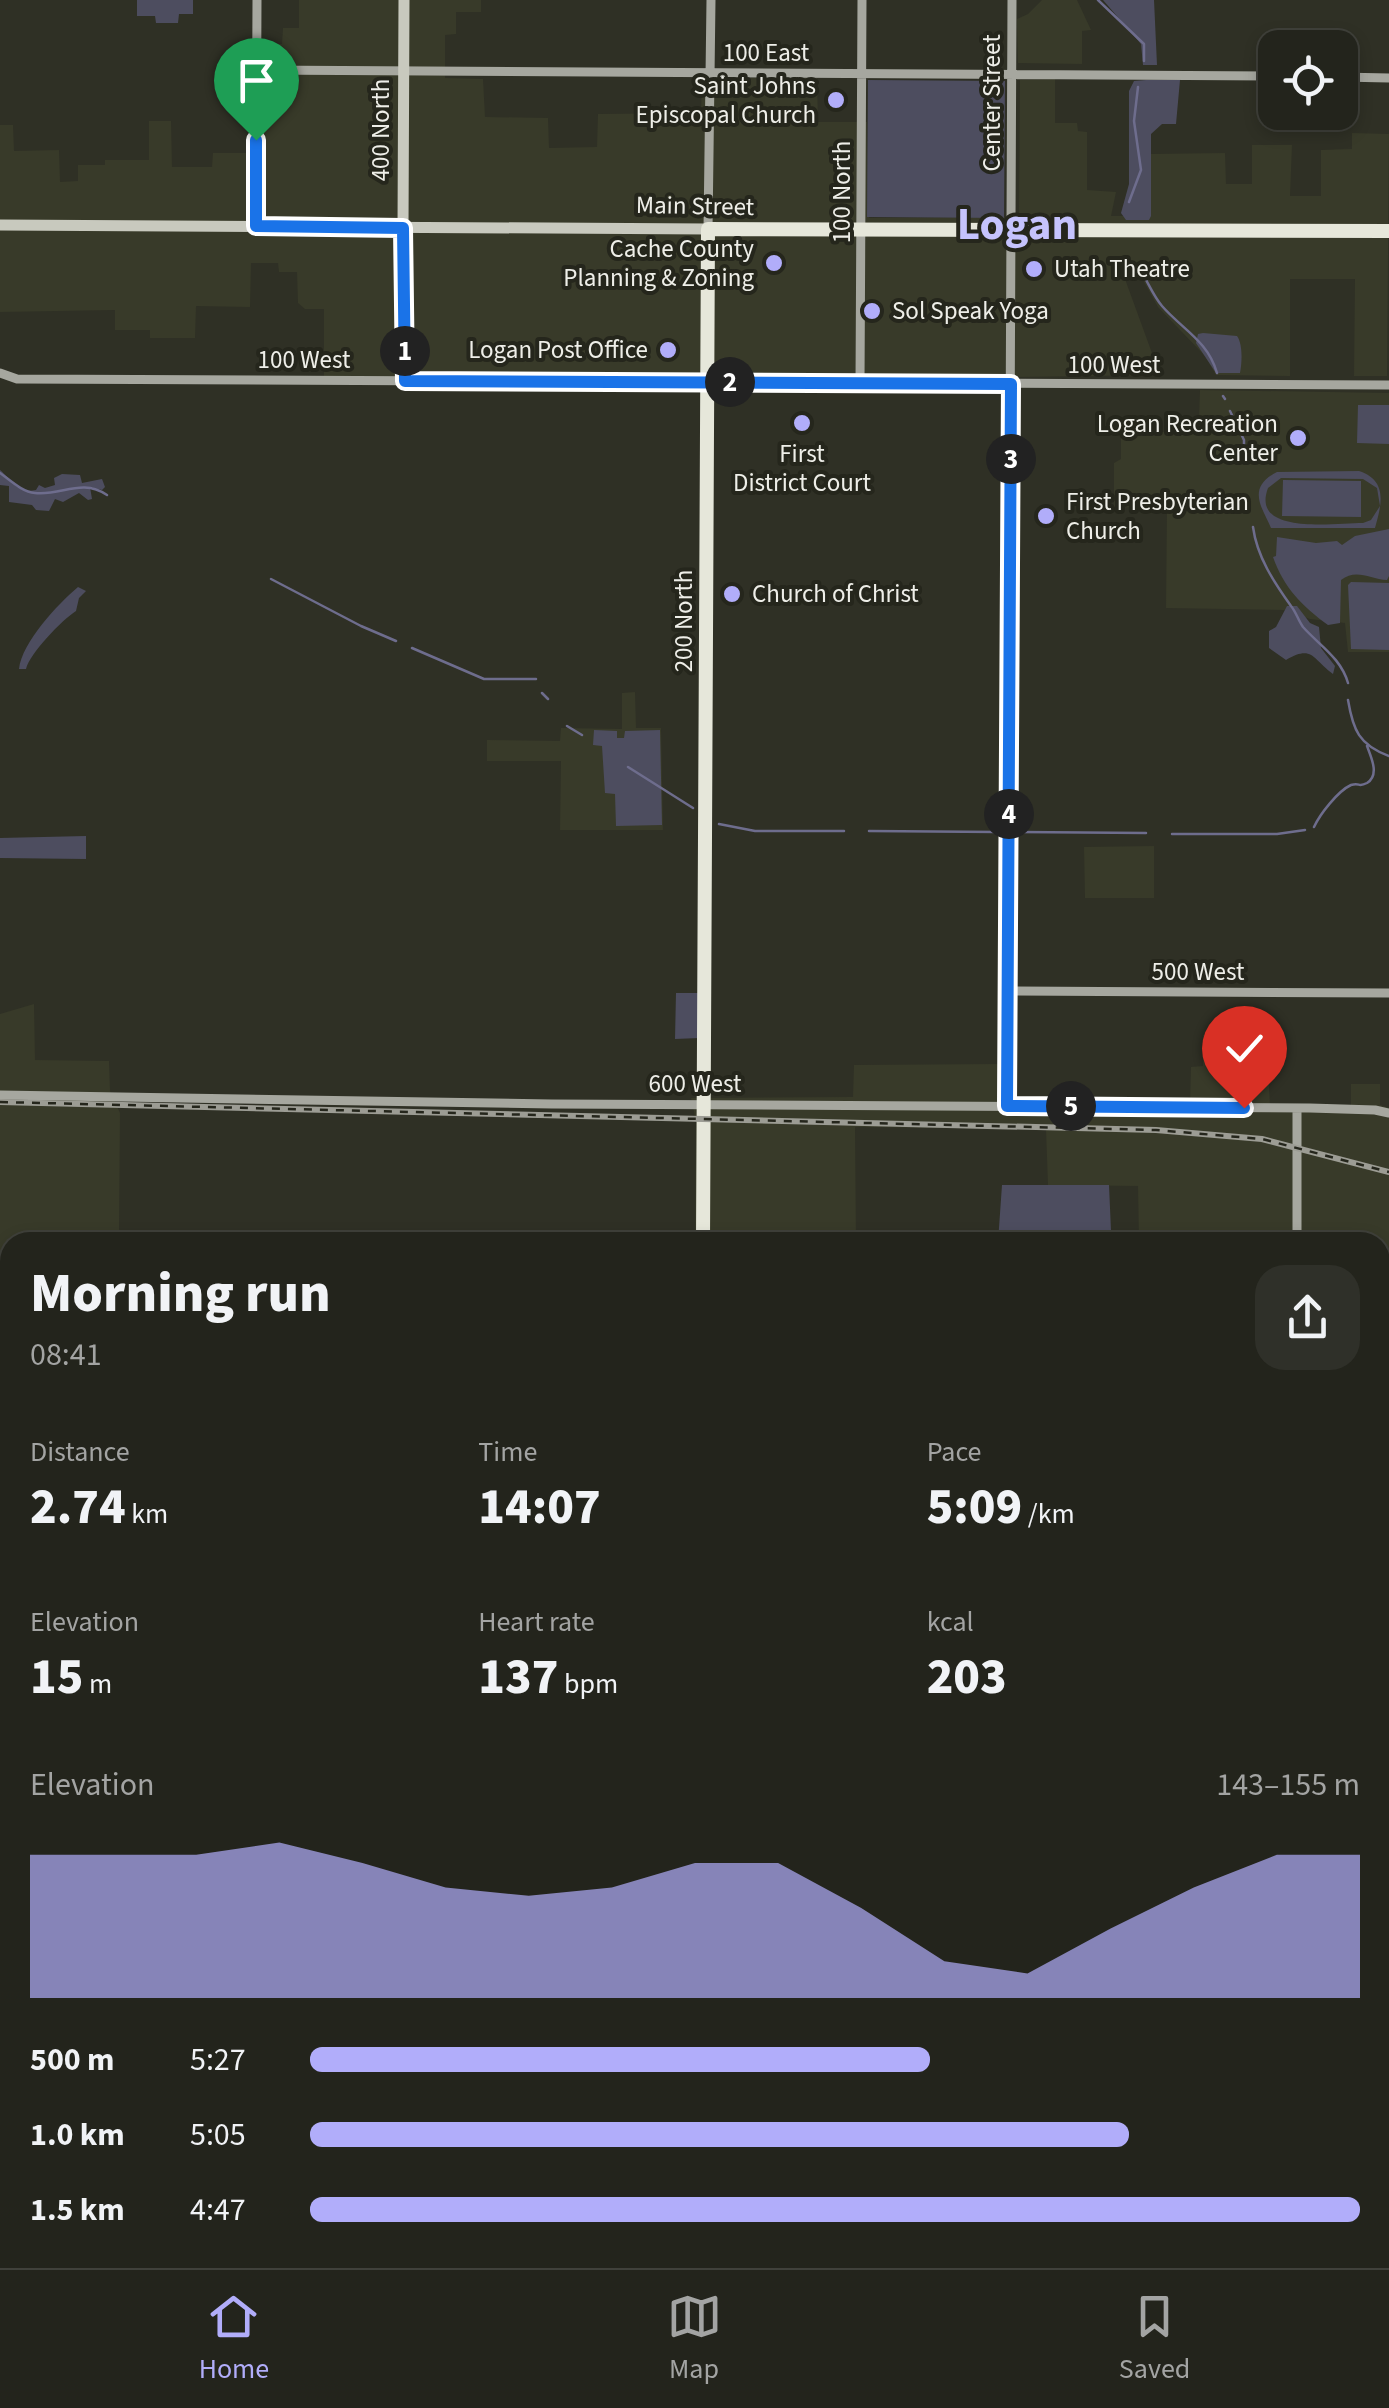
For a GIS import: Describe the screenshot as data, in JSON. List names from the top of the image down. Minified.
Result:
{"streets":{"highway":["Main Street","200 North"],"main road":["400 North"],"street":["100 East","Center Street","100 North","100 West","500 West","600 West"]},"crossings":[["100 East","Center Street"],["100 East","400 North"],["100 East","100 North"],["100 East","200 North"],["Center Street","Main Street"],["Center Street","100 West"],["Center Street","500 West"],["Center Street","600 West"],["400 North","Main Street"],["400 North","100 West"],["100 North","Main Street"],["100 North","100 West"],["Main Street","200 North"],["100 West","200 North"],["200 North","600 West"]],"districts":["Logan"],"places":["Saint Johns Episcopal Church","Cache County Planning & Zoning","Utah Theatre","Sol Speak Yoga","Logan Post Office","First District Court","Logan Recreation Center","First Presbyterian Church","Church of Christ"],"page":{"pins":["1","2","3","4","5"],"heading":["Morning run","08:41"],"stats":[["Distance","2.74 km"],["Time","14:07"],["Pace","5:09 /km"],["Elevation","15 m"],["Heart rate","137 bpm"],["kcal","203"]],"chart":["Elevation","143–155 m"],"list":[{"name":"500 m","note":"5:27"},{"name":"1.0 km","note":"5:05"},{"name":"1.5 km","note":"4:47"}],"tabs":["Home","Map","Saved"]}}
